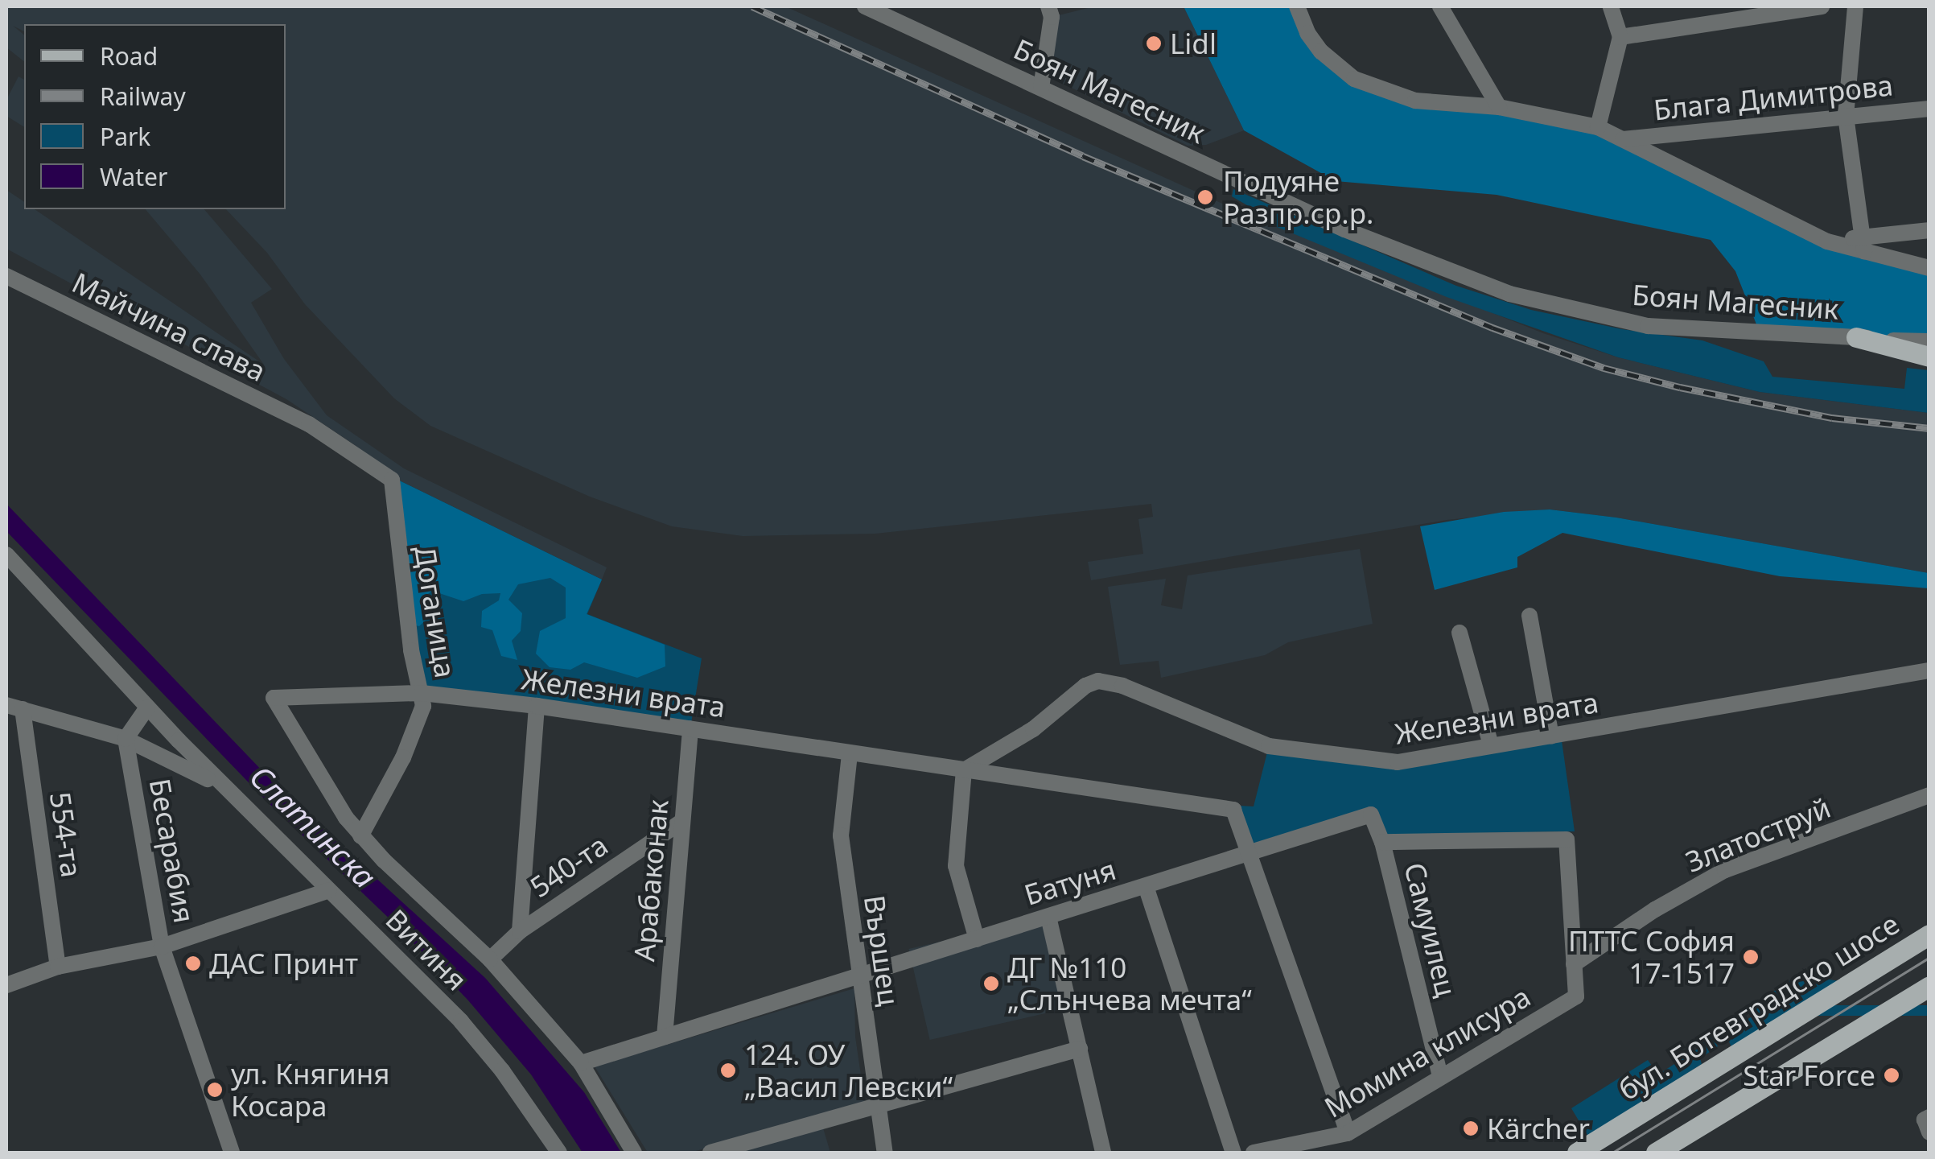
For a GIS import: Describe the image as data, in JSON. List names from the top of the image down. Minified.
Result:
{"streets":{"main road":["бул. Ботевградско шосе"],"street":["Боян Магесник","Блага Димитрова","Майчина слава","Доганица","Железни врата","554-та","Златоструй","Бесарабия","540-та","Арабаконак","Батуня","Самуилец","Витиня","Вършец","Момина клисура"]},"crossings":[["Майчина слава","Доганица"],["Доганица","Железни врата"],["Доганица","Витиня"],["Железни врата","Арабаконак"],["Железни врата","Батуня"],["Железни врата","Витиня"],["Железни врата","Вършец"],["Златоструй","Момина клисура"],["540-та","Арабаконак"],["540-та","Витиня"],["Арабаконак","Батуня"],["Батуня","Самуилец"],["Батуня","Витиня"],["Батуня","Вършец"],["Самуилец","Момина клисура"]],"water":["Слатинска"],"places":["Lidl","Подуяне Разпр.ср.р.","ПТТС София 17-1517","ДАС Принт","ДГ №110 „Слънчева мечта“","124. ОУ „Васил Левски“","Star Force","ул. Княгиня Косара","Кärcher"],"legend":["Road","Railway","Park","Water"]}
